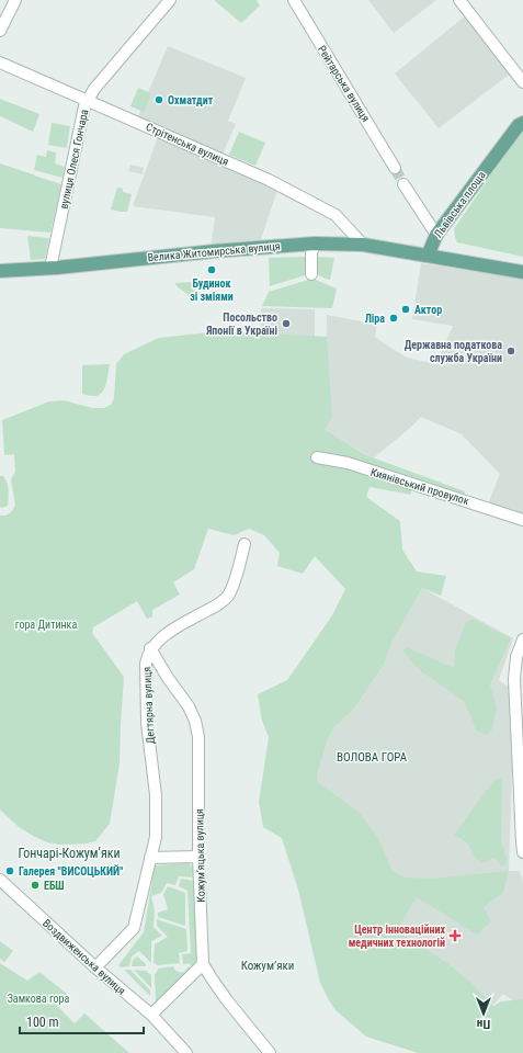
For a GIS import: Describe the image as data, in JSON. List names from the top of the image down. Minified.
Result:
{"streets":{"main road":["Львівська площа","Велика Житомирська вулиця"],"street":["Рейтарська вулиця","Стрітенська вулиця","вулиця Олеся Гончара","Киянівський провулок","Дегтярна вулиця","Кожумʼяцька вулиця","Воздвиженська вулиця"]},"crossings":[["Стрітенська вулиця","вулиця Олеся Гончара"],["Стрітенська вулиця","Велика Житомирська вулиця"],["вулиця Олеся Гончара","Велика Житомирська вулиця"],["Львівська площа","Велика Житомирська вулиця"],["Дегтярна вулиця","Кожумʼяцька вулиця"],["Дегтярна вулиця","Воздвиженська вулиця"]],"districts":["ВОЛОВА ГОРА","Гончарі-Кожумʼяки","Кожумʼяки"],"parks":["гора Дитинка","Замкова гора"],"places":{"other":["Охматдит","Будинок зі зміями","Актор","Ліра","Посольство Японії в Україні","Державна податкова служба України","Галерея \"ВИСОЦЬКИЙ\"","ЕБШ"],"health":["Центр інноваційних медичних технологій"]},"scale_bar":"100 m","north":"bottom"}
